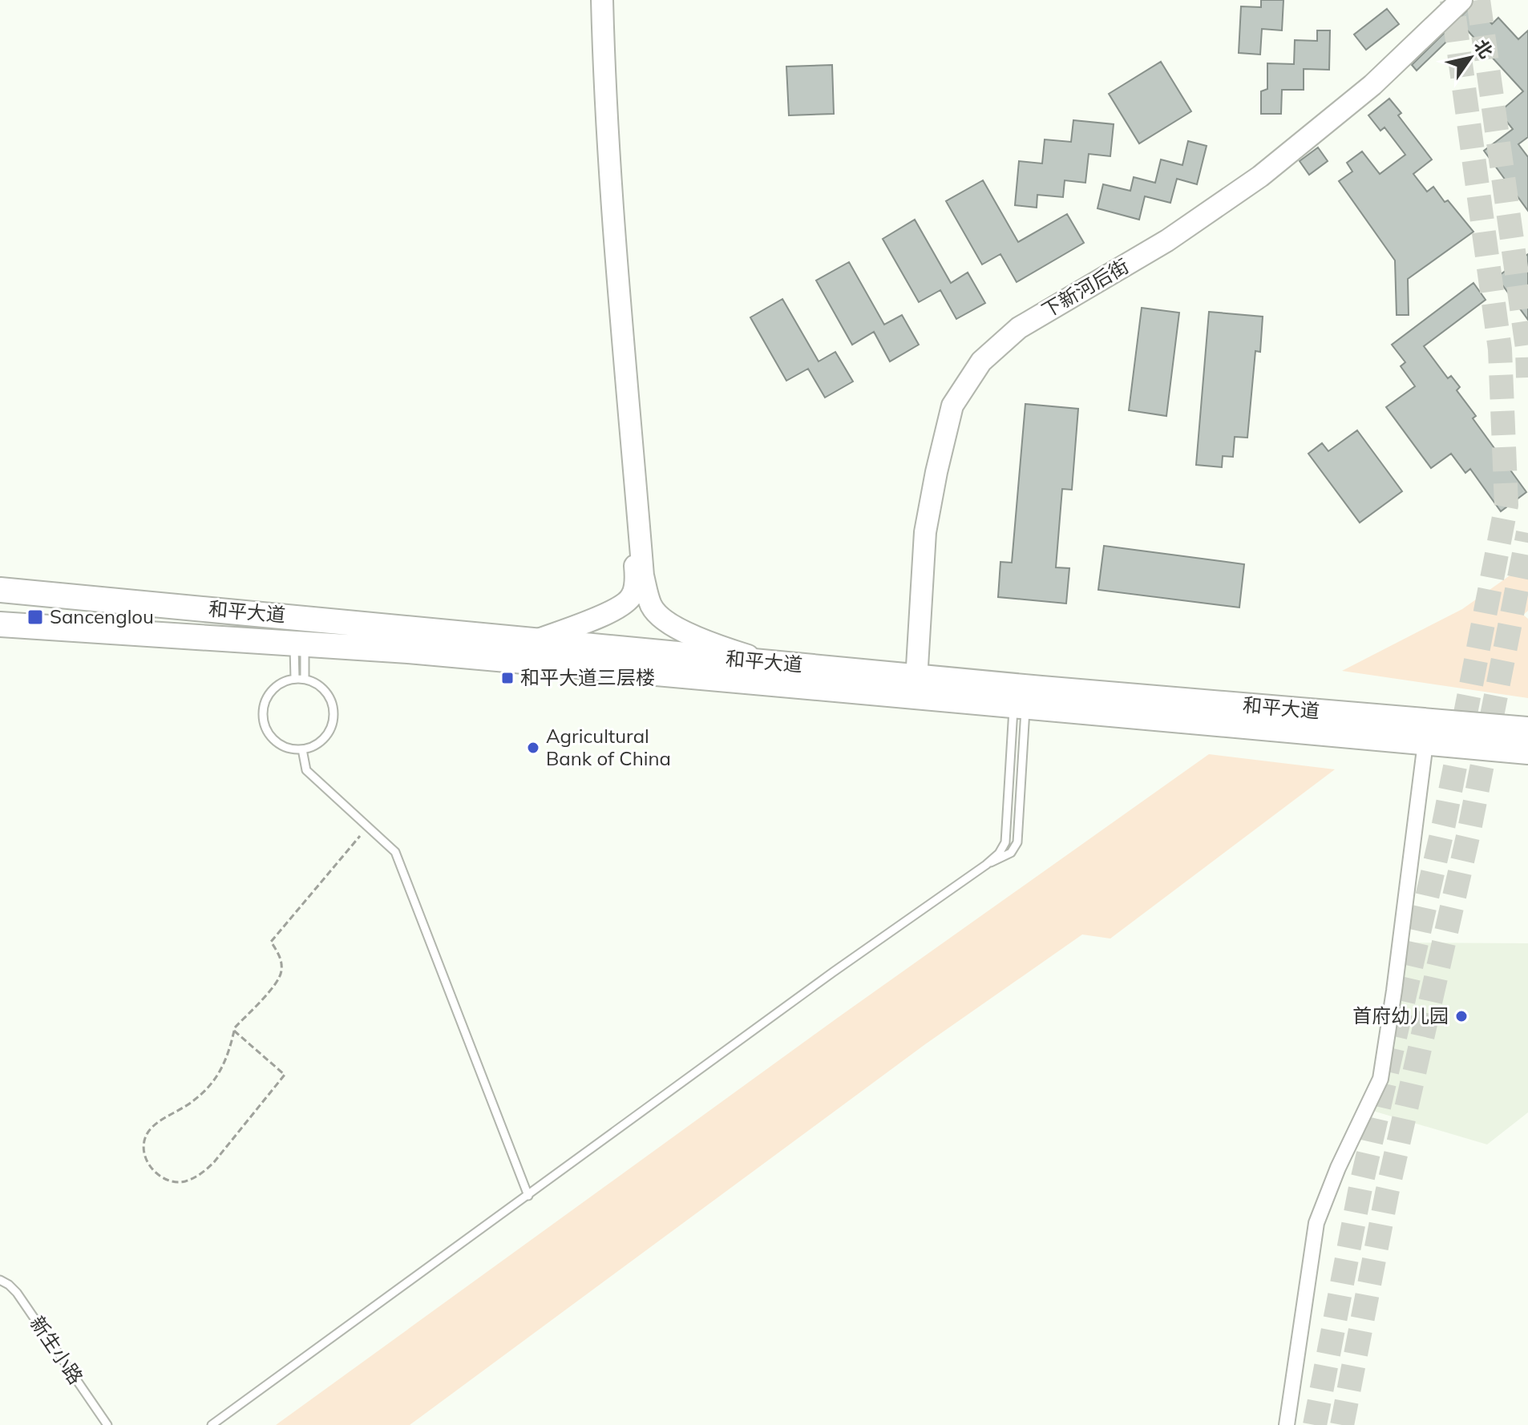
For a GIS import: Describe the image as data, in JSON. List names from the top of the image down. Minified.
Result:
{"streets":{"main road":["和平大道"],"street":["下新河后街"],"lane":["新生小路"]},"crossings":[["下新河后街","和平大道"]],"places":{"transit":["Sancenglou","和平大道三层楼"],"other":["Agricultural Bank of China","首府幼儿园"]},"north":"top right"}
